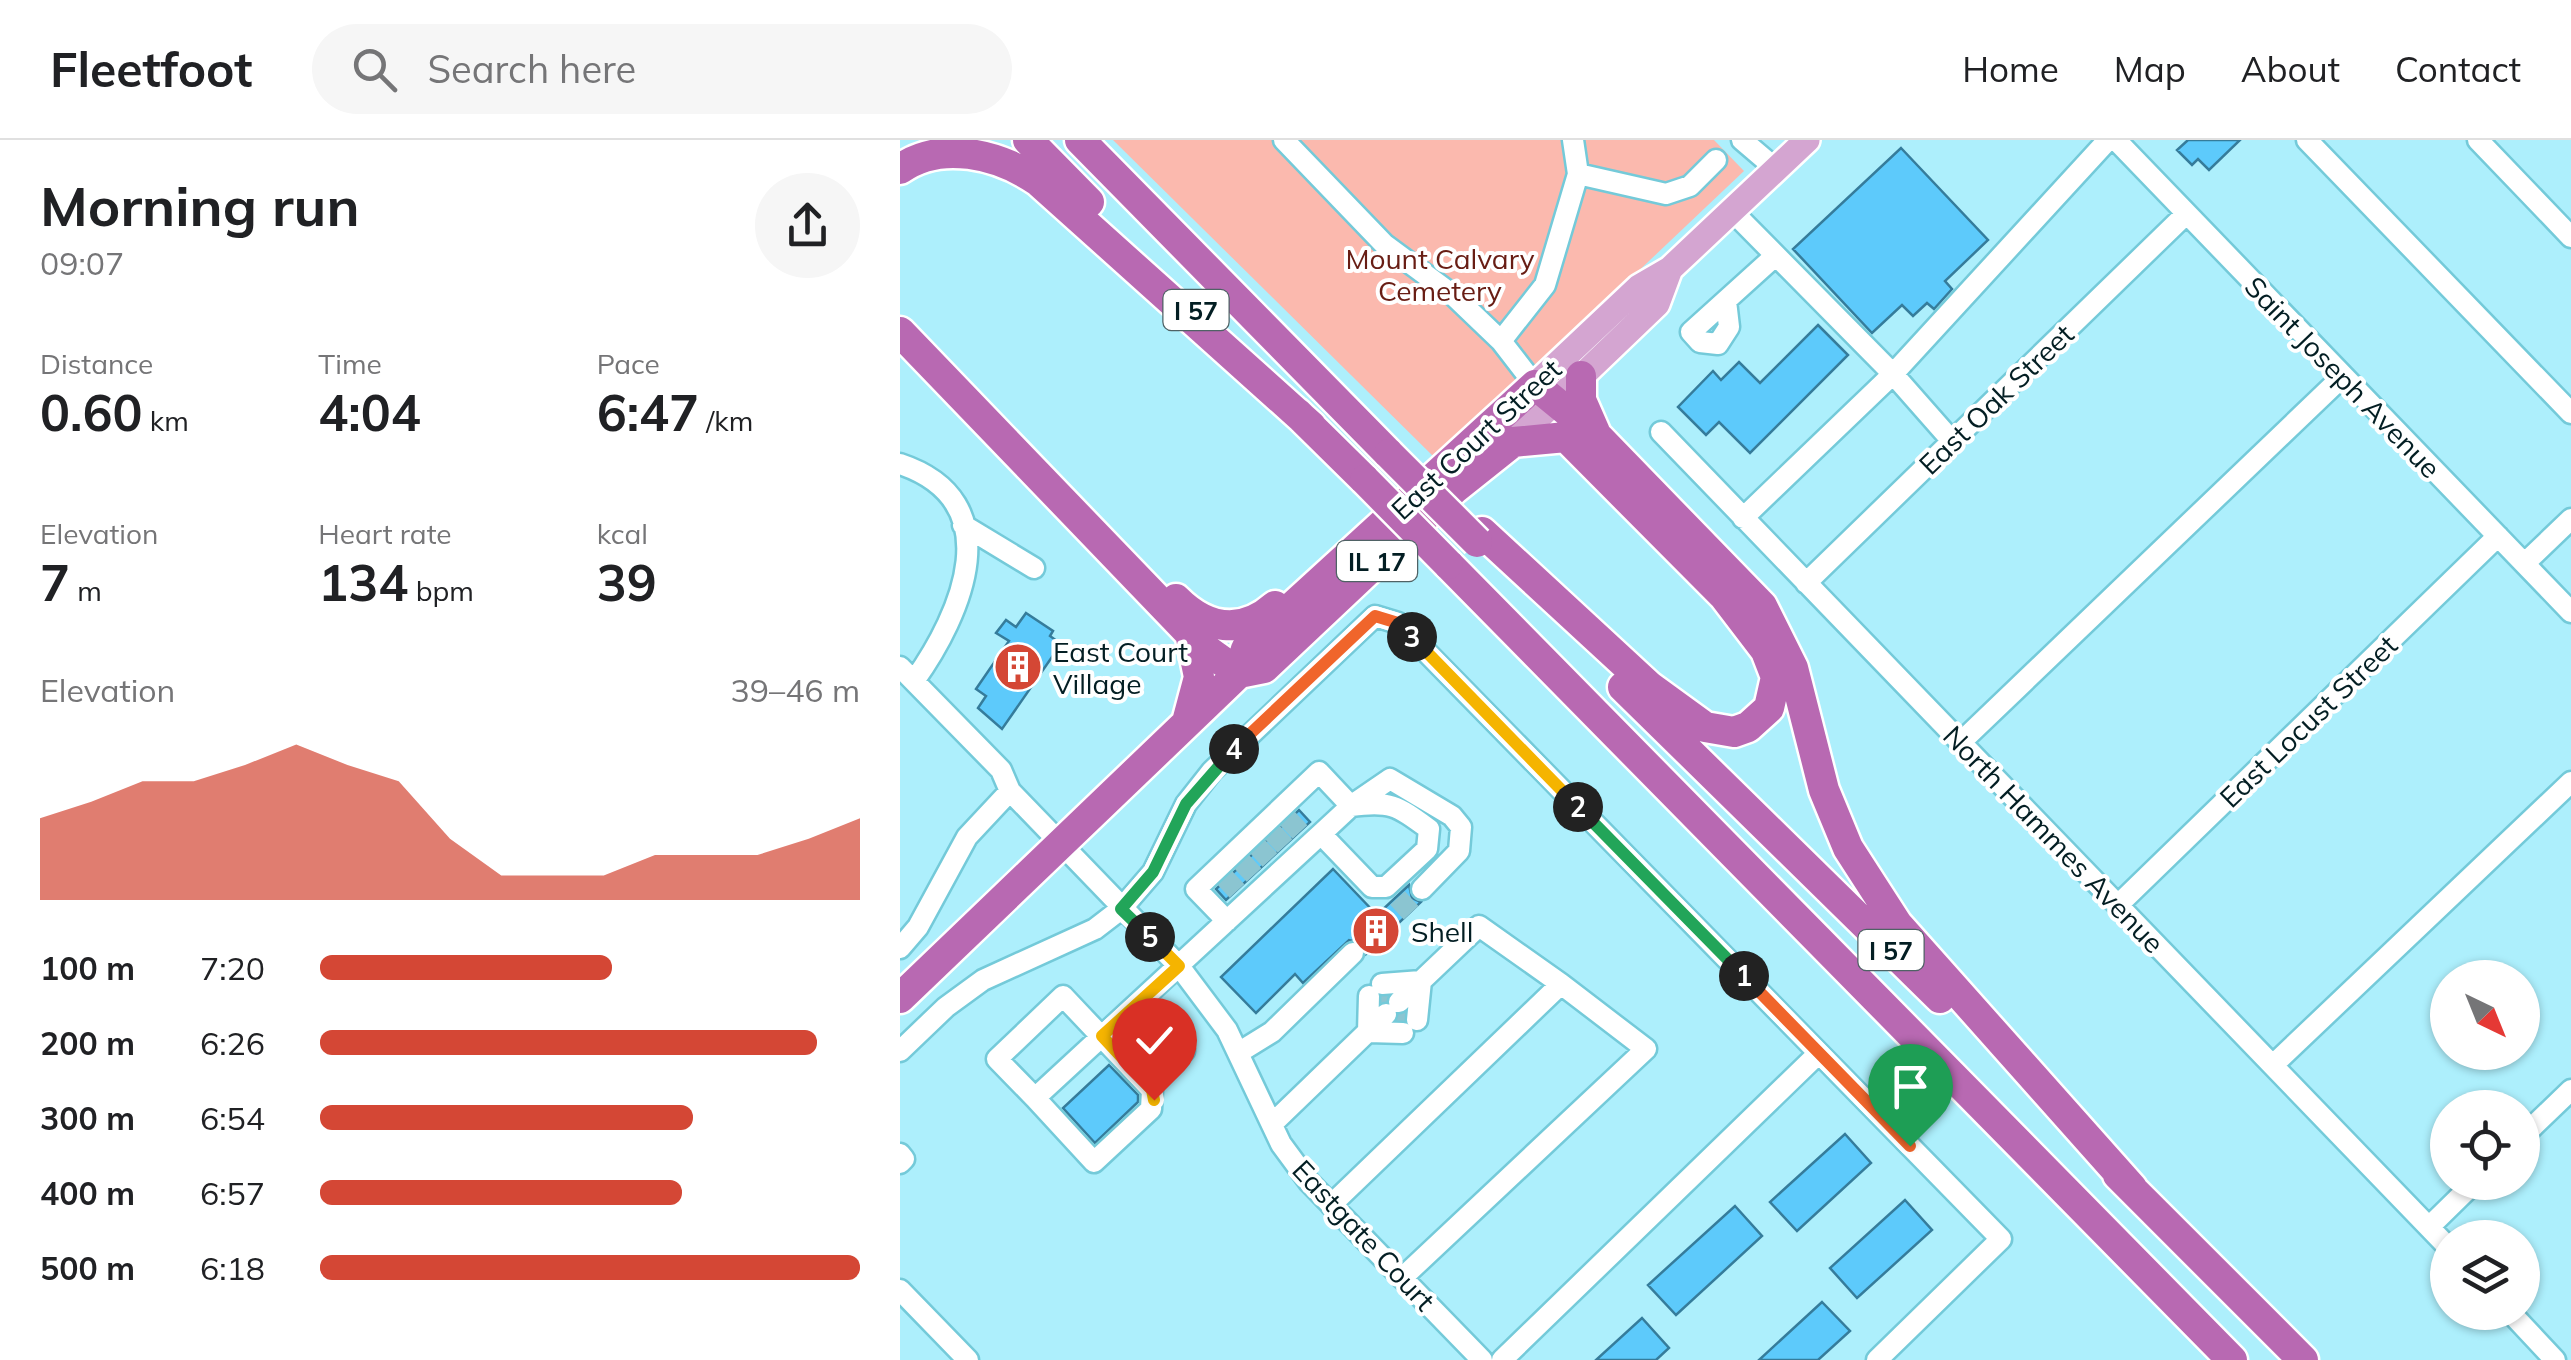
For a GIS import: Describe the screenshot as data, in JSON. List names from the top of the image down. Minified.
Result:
{"streets":{"highway":["I 57","East Court Street","IL 17"],"street":["Saint Joseph Avenue","East Oak Street","East Locust Street","North Hammes Avenue","Eastgate Court"]},"crossings":[["Saint Joseph Avenue","East Oak Street"],["Saint Joseph Avenue","East Locust Street"],["East Oak Street","North Hammes Avenue"],["East Court Street","IL 17"],["East Court Street","Eastgate Court"],["East Locust Street","North Hammes Avenue"]],"parks":["Mount Calvary Cemetery"],"places":{"building":["East Court Village","Shell"]},"north":"bottom right","page":{"header":"Fleetfoot","search":"Search here","nav":["Home","Map","About","Contact"],"heading":["Morning run","09:07"],"stats":[["Distance","0.60 km"],["Time","4:04"],["Pace","6:47 /km"],["Elevation","7 m"],["Heart rate","134 bpm"],["kcal","39"]],"pins":["3","4","2","5","1"],"chart":["Elevation","39–46 m"],"list":[{"name":"100 m","note":"7:20"},{"name":"200 m","note":"6:26"},{"name":"300 m","note":"6:54"},{"name":"400 m","note":"6:57"},{"name":"500 m","note":"6:18"}]}}
